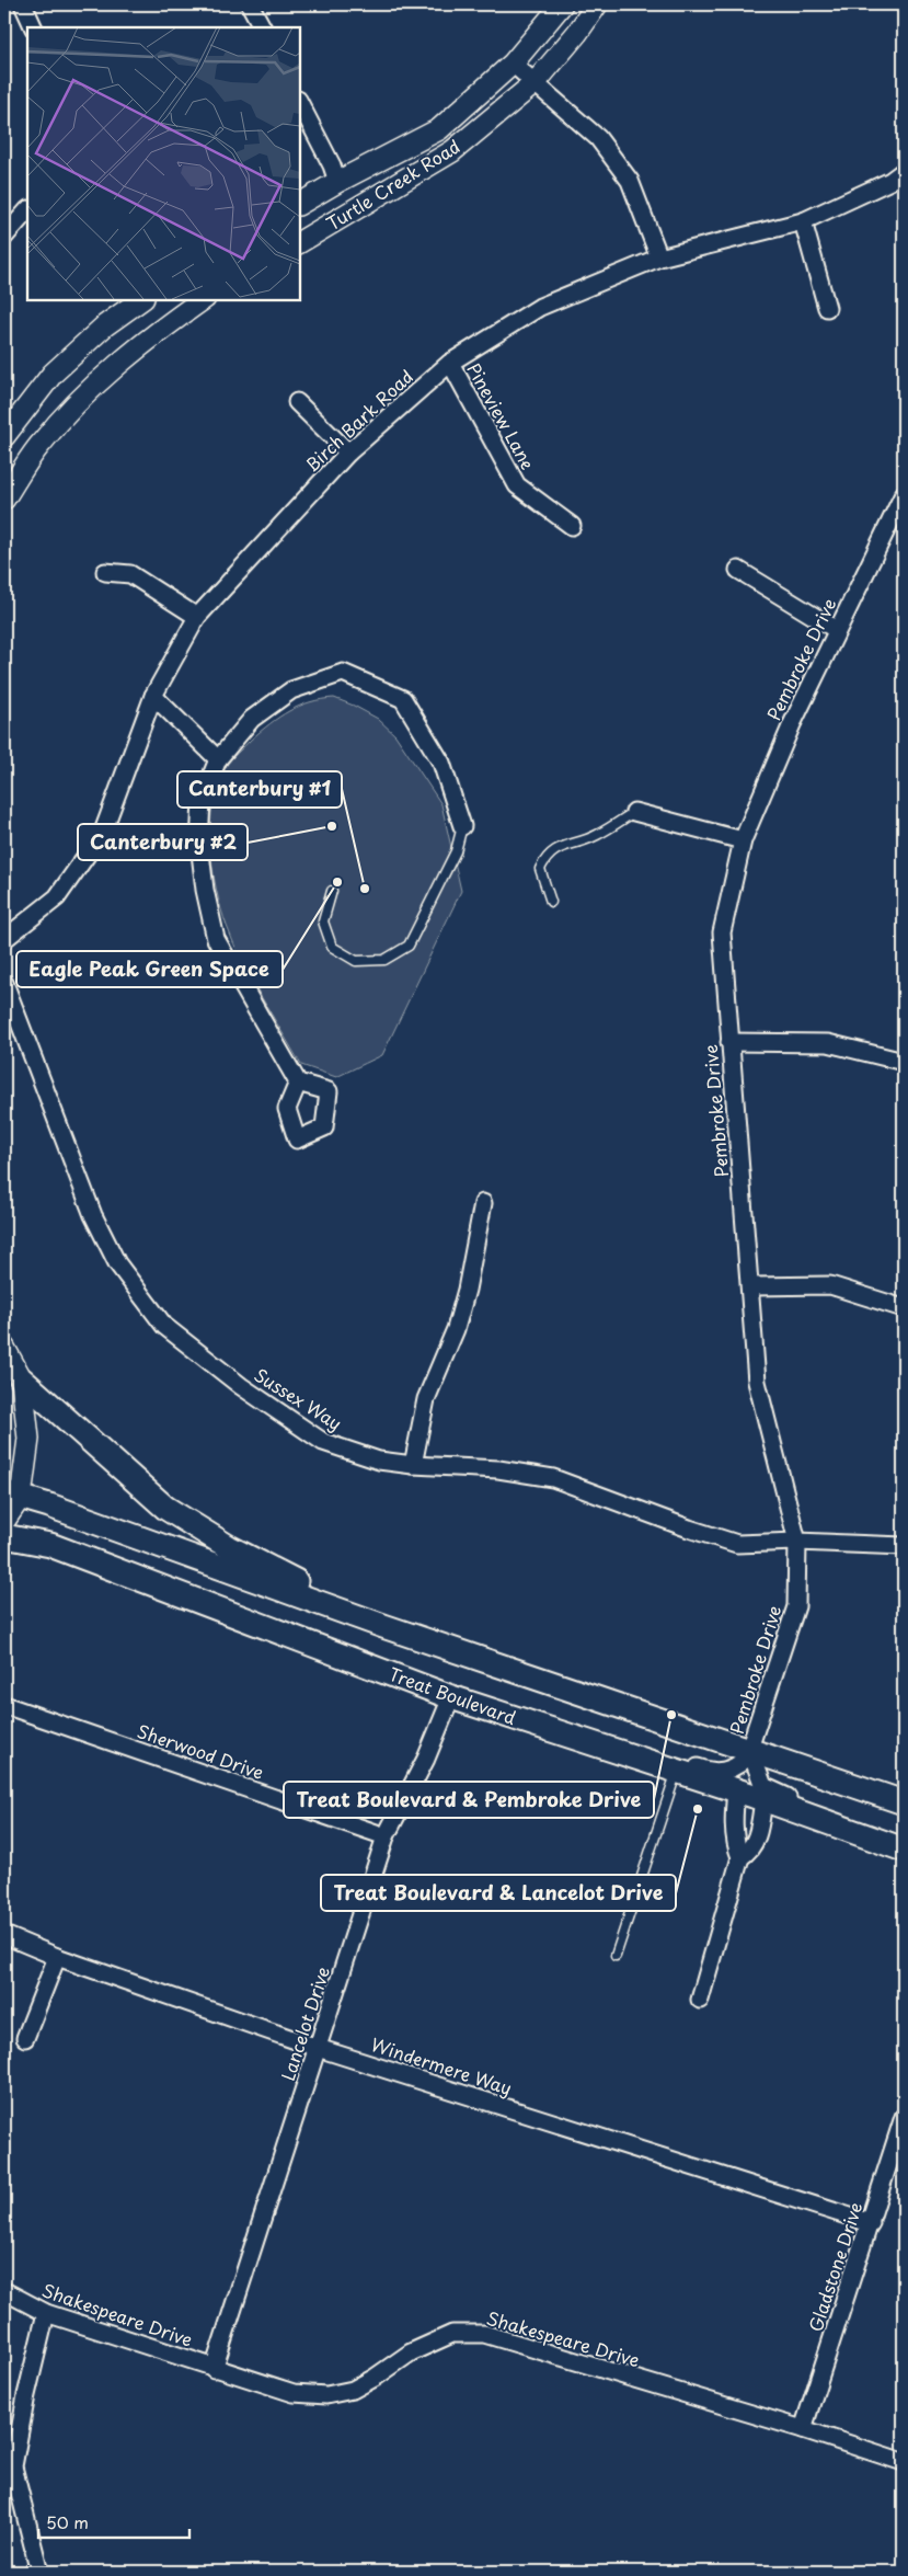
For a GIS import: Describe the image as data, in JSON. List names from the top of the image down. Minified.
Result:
{"streets":{"main road":["Treat Boulevard"],"street":["Turtle Creek Road","Pineview Lane","Birch Bark Road","Pembroke Drive","Sussex Way","Sherwood Drive","Lancelot Drive","Windermere Way","Gladstone Drive","Shakespeare Drive"]},"crossings":[["Pineview Lane","Birch Bark Road"],["Pembroke Drive","Sussex Way"],["Pembroke Drive","Treat Boulevard"],["Treat Boulevard","Lancelot Drive"],["Sherwood Drive","Lancelot Drive"],["Lancelot Drive","Windermere Way"],["Lancelot Drive","Shakespeare Drive"],["Windermere Way","Gladstone Drive"],["Gladstone Drive","Shakespeare Drive"]],"places":["Canterbury #2","Eagle Peak Green Space","Canterbury #1","Treat Boulevard & Pembroke Drive","Treat Boulevard & Lancelot Drive"],"scale_bar":"50 m"}
